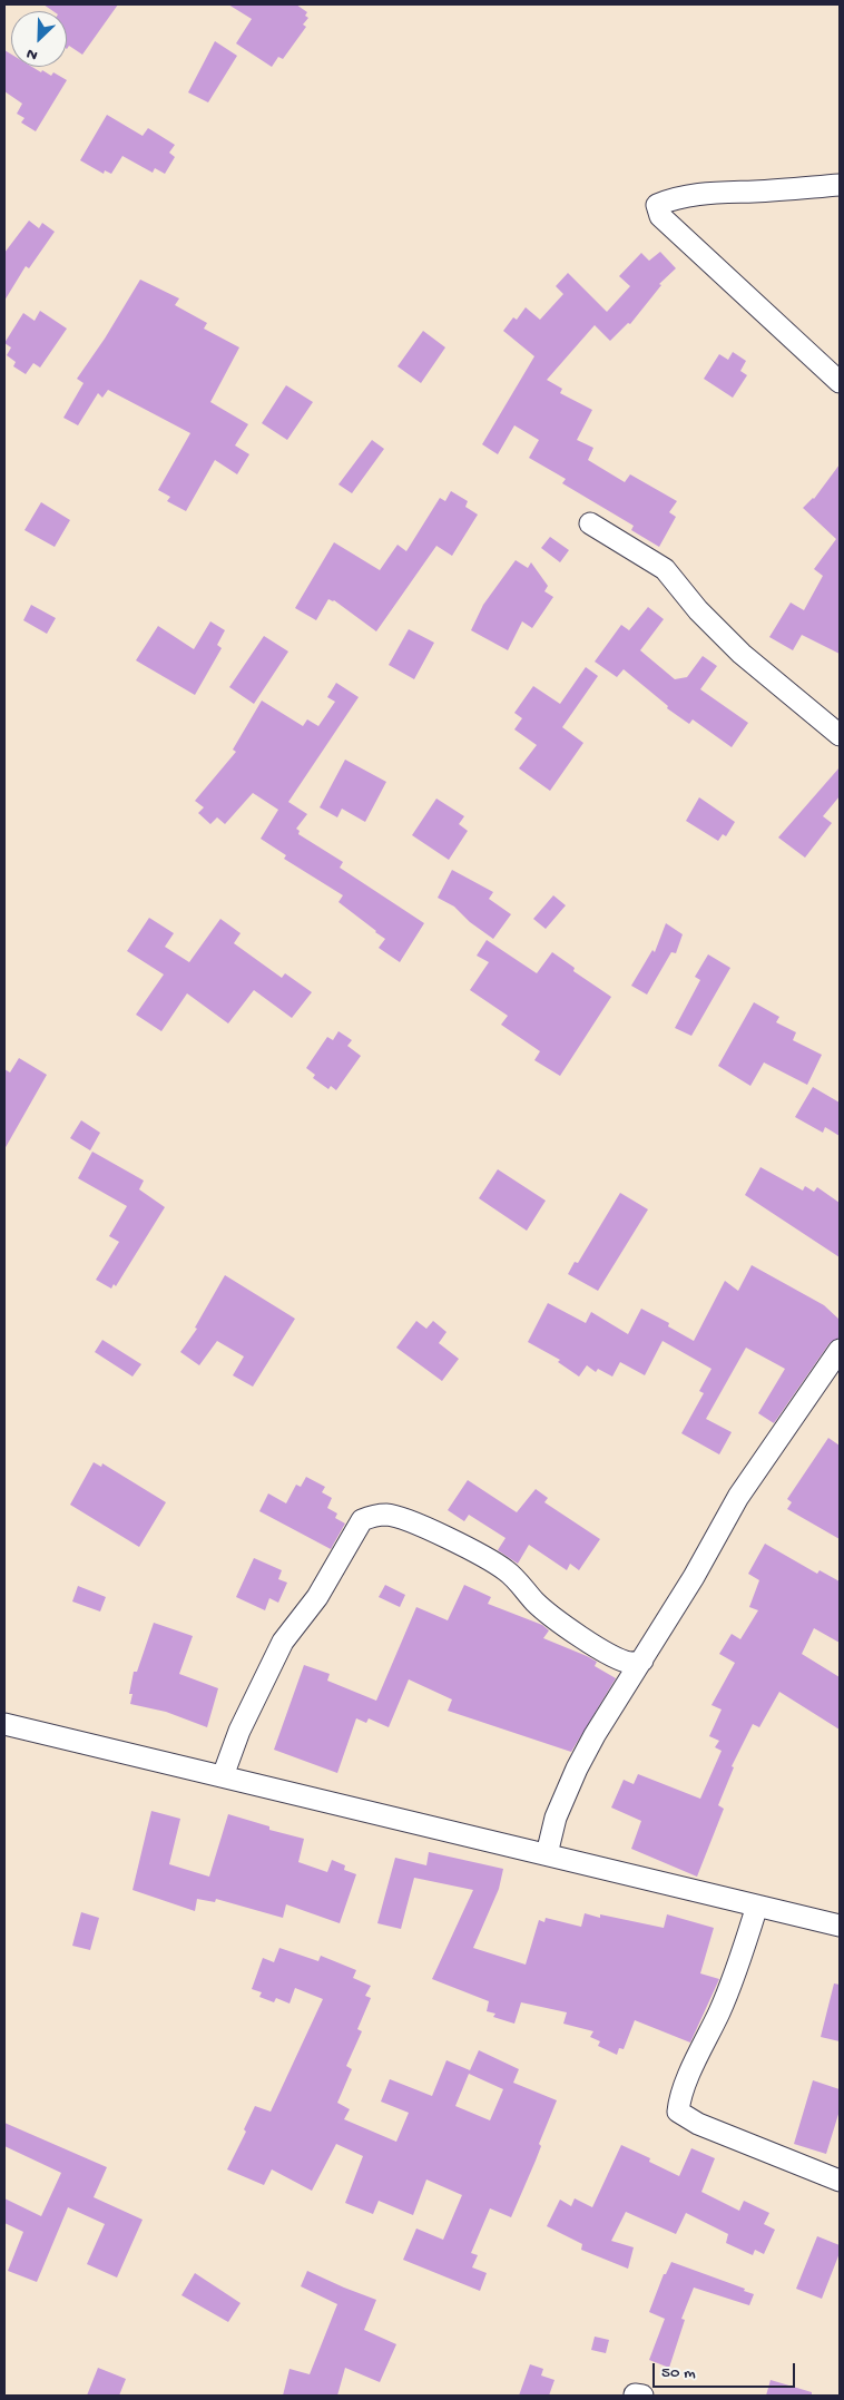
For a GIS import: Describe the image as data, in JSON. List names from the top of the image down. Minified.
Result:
{"scale_bar":"50 m","north":"bottom left"}
